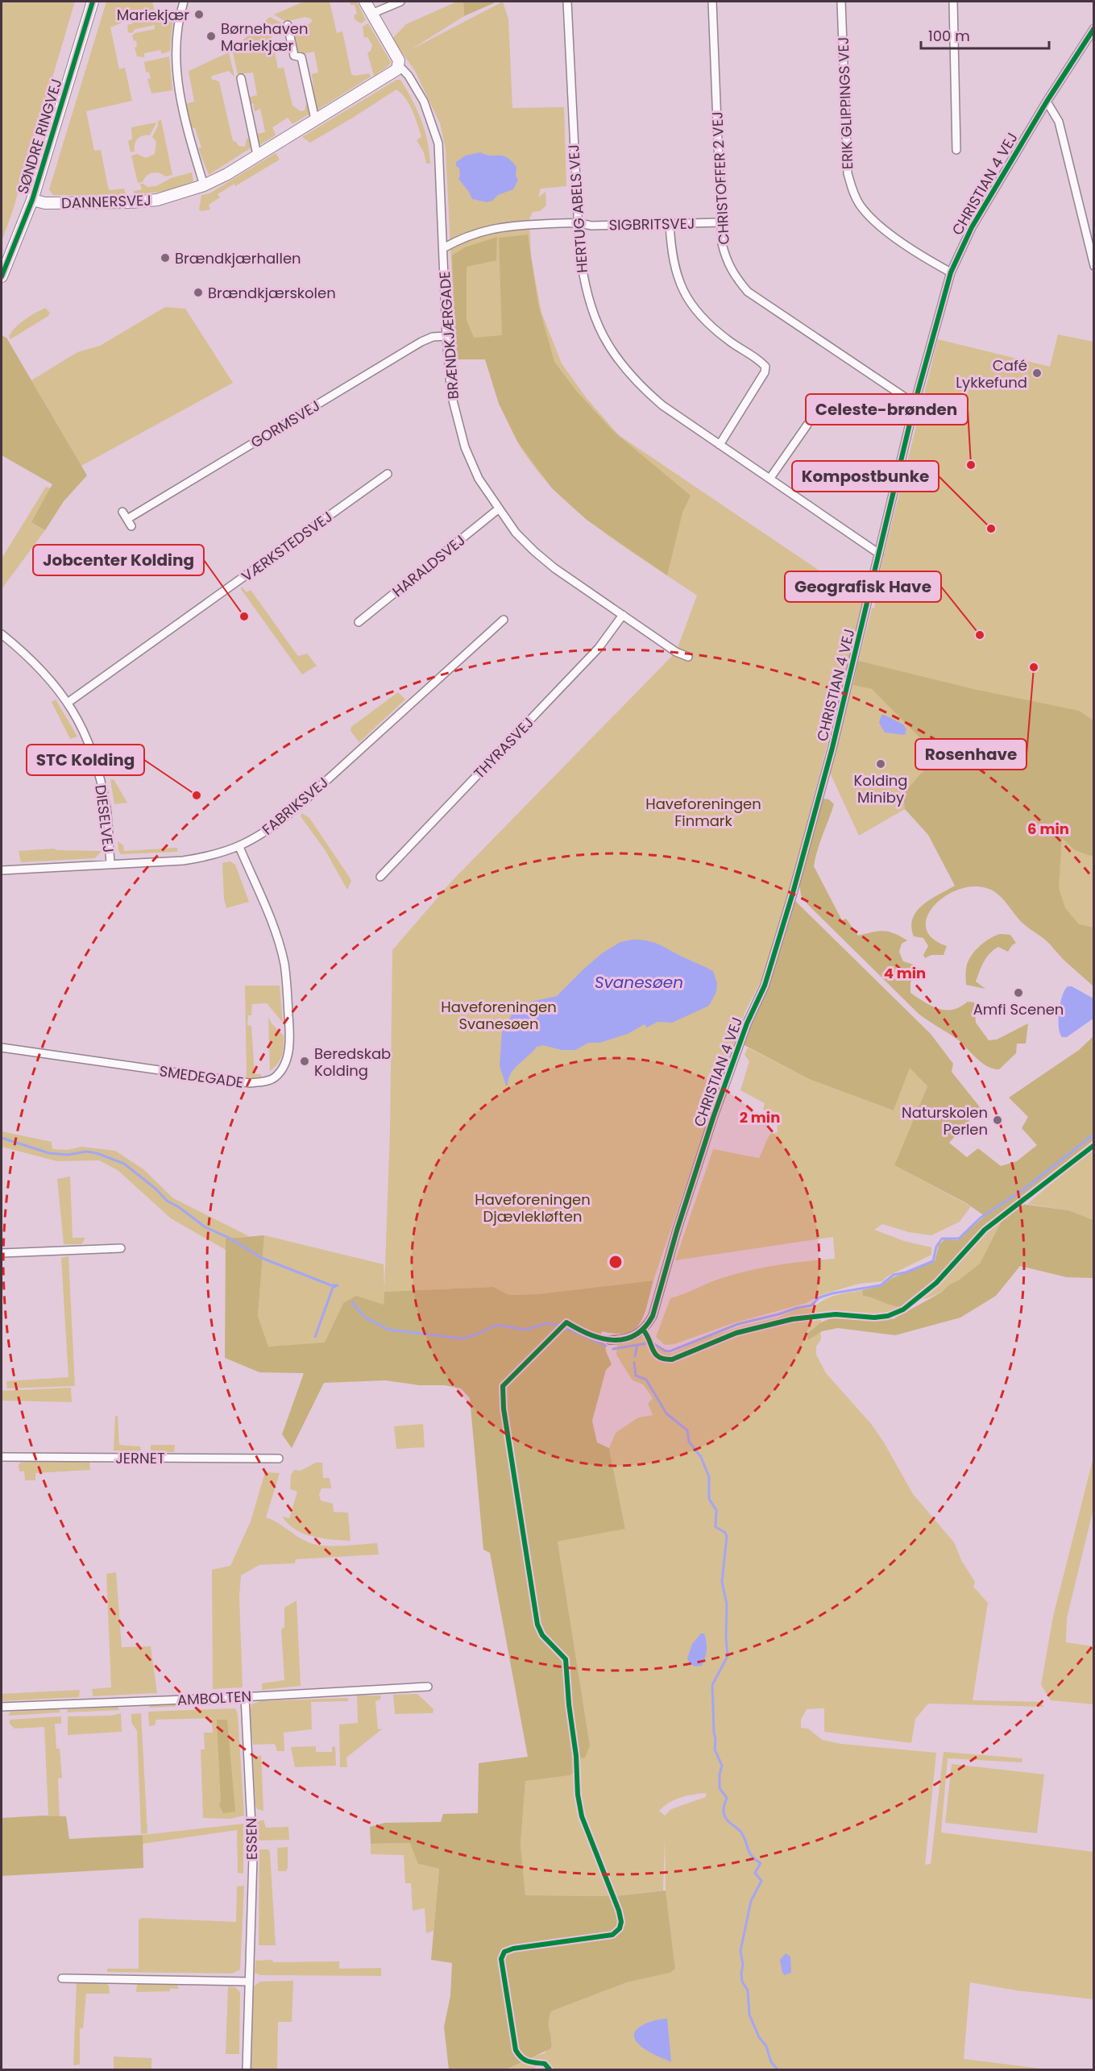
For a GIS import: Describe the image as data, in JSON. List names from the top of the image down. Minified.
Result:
{"streets":{"street":["ERIK GLIPPINGS VEJ","SØNDRE RINGVEJ","CHRISTOFFER 2 VEJ","CHRISTIAN 4 VEJ","DANNERSVEJ","HERTUG ABELS VEJ","SIGBRITSVEJ","BRÆNDKJÆRGADE","GORMSVEJ","VÆRKSTEDSVEJ","HARALDSVEJ","THYRASVEJ","FABRIKSVEJ","DIESELVEJ","SMEDEGADE","JERNET","AMBOLTEN","ESSEN"]},"crossings":[["ERIK GLIPPINGS VEJ","CHRISTIAN 4 VEJ"],["SØNDRE RINGVEJ","DANNERSVEJ"],["CHRISTOFFER 2 VEJ","CHRISTIAN 4 VEJ"],["CHRISTOFFER 2 VEJ","SIGBRITSVEJ"],["CHRISTIAN 4 VEJ","HERTUG ABELS VEJ"],["DANNERSVEJ","BRÆNDKJÆRGADE"],["HERTUG ABELS VEJ","SIGBRITSVEJ"],["SIGBRITSVEJ","BRÆNDKJÆRGADE"],["BRÆNDKJÆRGADE","GORMSVEJ"],["BRÆNDKJÆRGADE","HARALDSVEJ"],["BRÆNDKJÆRGADE","THYRASVEJ"],["VÆRKSTEDSVEJ","DIESELVEJ"],["FABRIKSVEJ","DIESELVEJ"],["FABRIKSVEJ","SMEDEGADE"],["AMBOLTEN","ESSEN"]],"water":["Svanesøen"],"parks":["Haveforeningen Finmark","Haveforeningen Svanesøen","Haveforeningen Djævlekløften"],"places":["Mariekjær","Børnehaven Mariekjær","Brændkjærhallen","Brændkjærskolen","Café Lykkefund","Celeste-brønden","Kompostbunke","Jobcenter Kolding","Geografisk Have","Rosenhave","Kolding Miniby","STC Kolding","Amfi Scenen","Beredskab Kolding","Naturskolen Perlen"],"scale_bar":"100 m","rings":["6 min","4 min","2 min"]}
